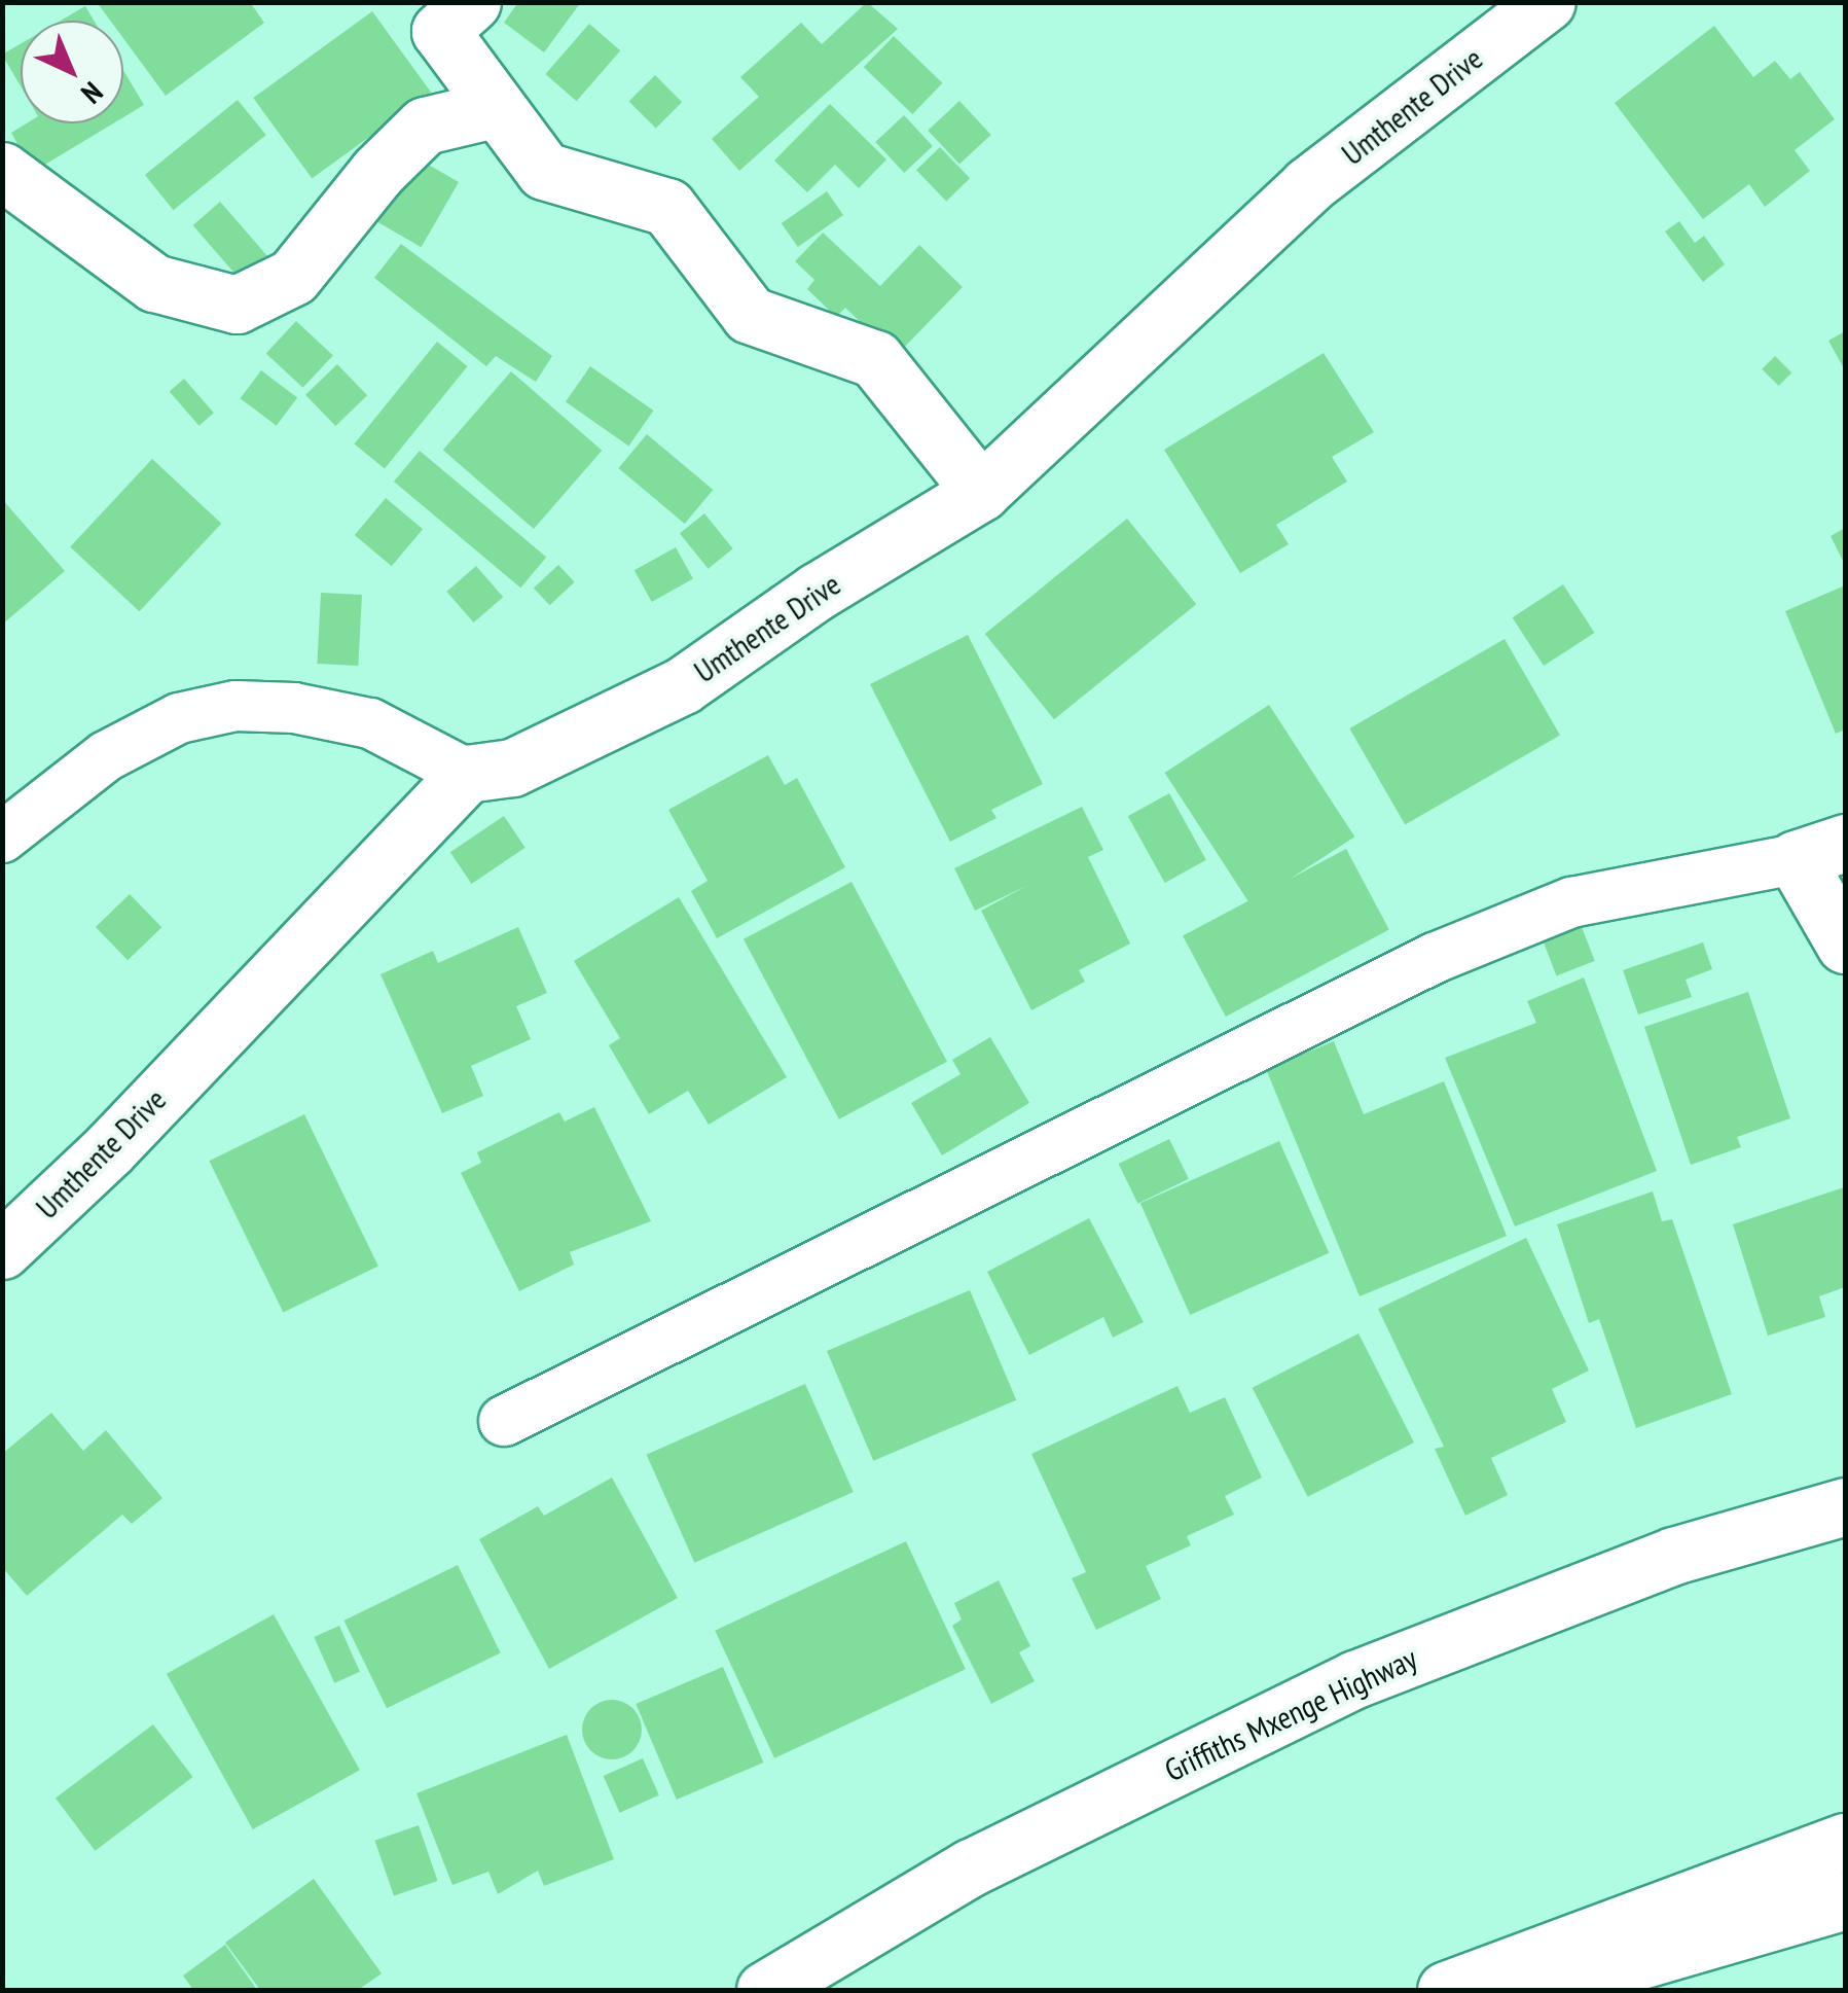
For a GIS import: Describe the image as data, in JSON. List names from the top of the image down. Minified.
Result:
{"streets":{"street":["Umthente Drive","Griffiths Mxenge Highway"]},"north":"bottom right"}
